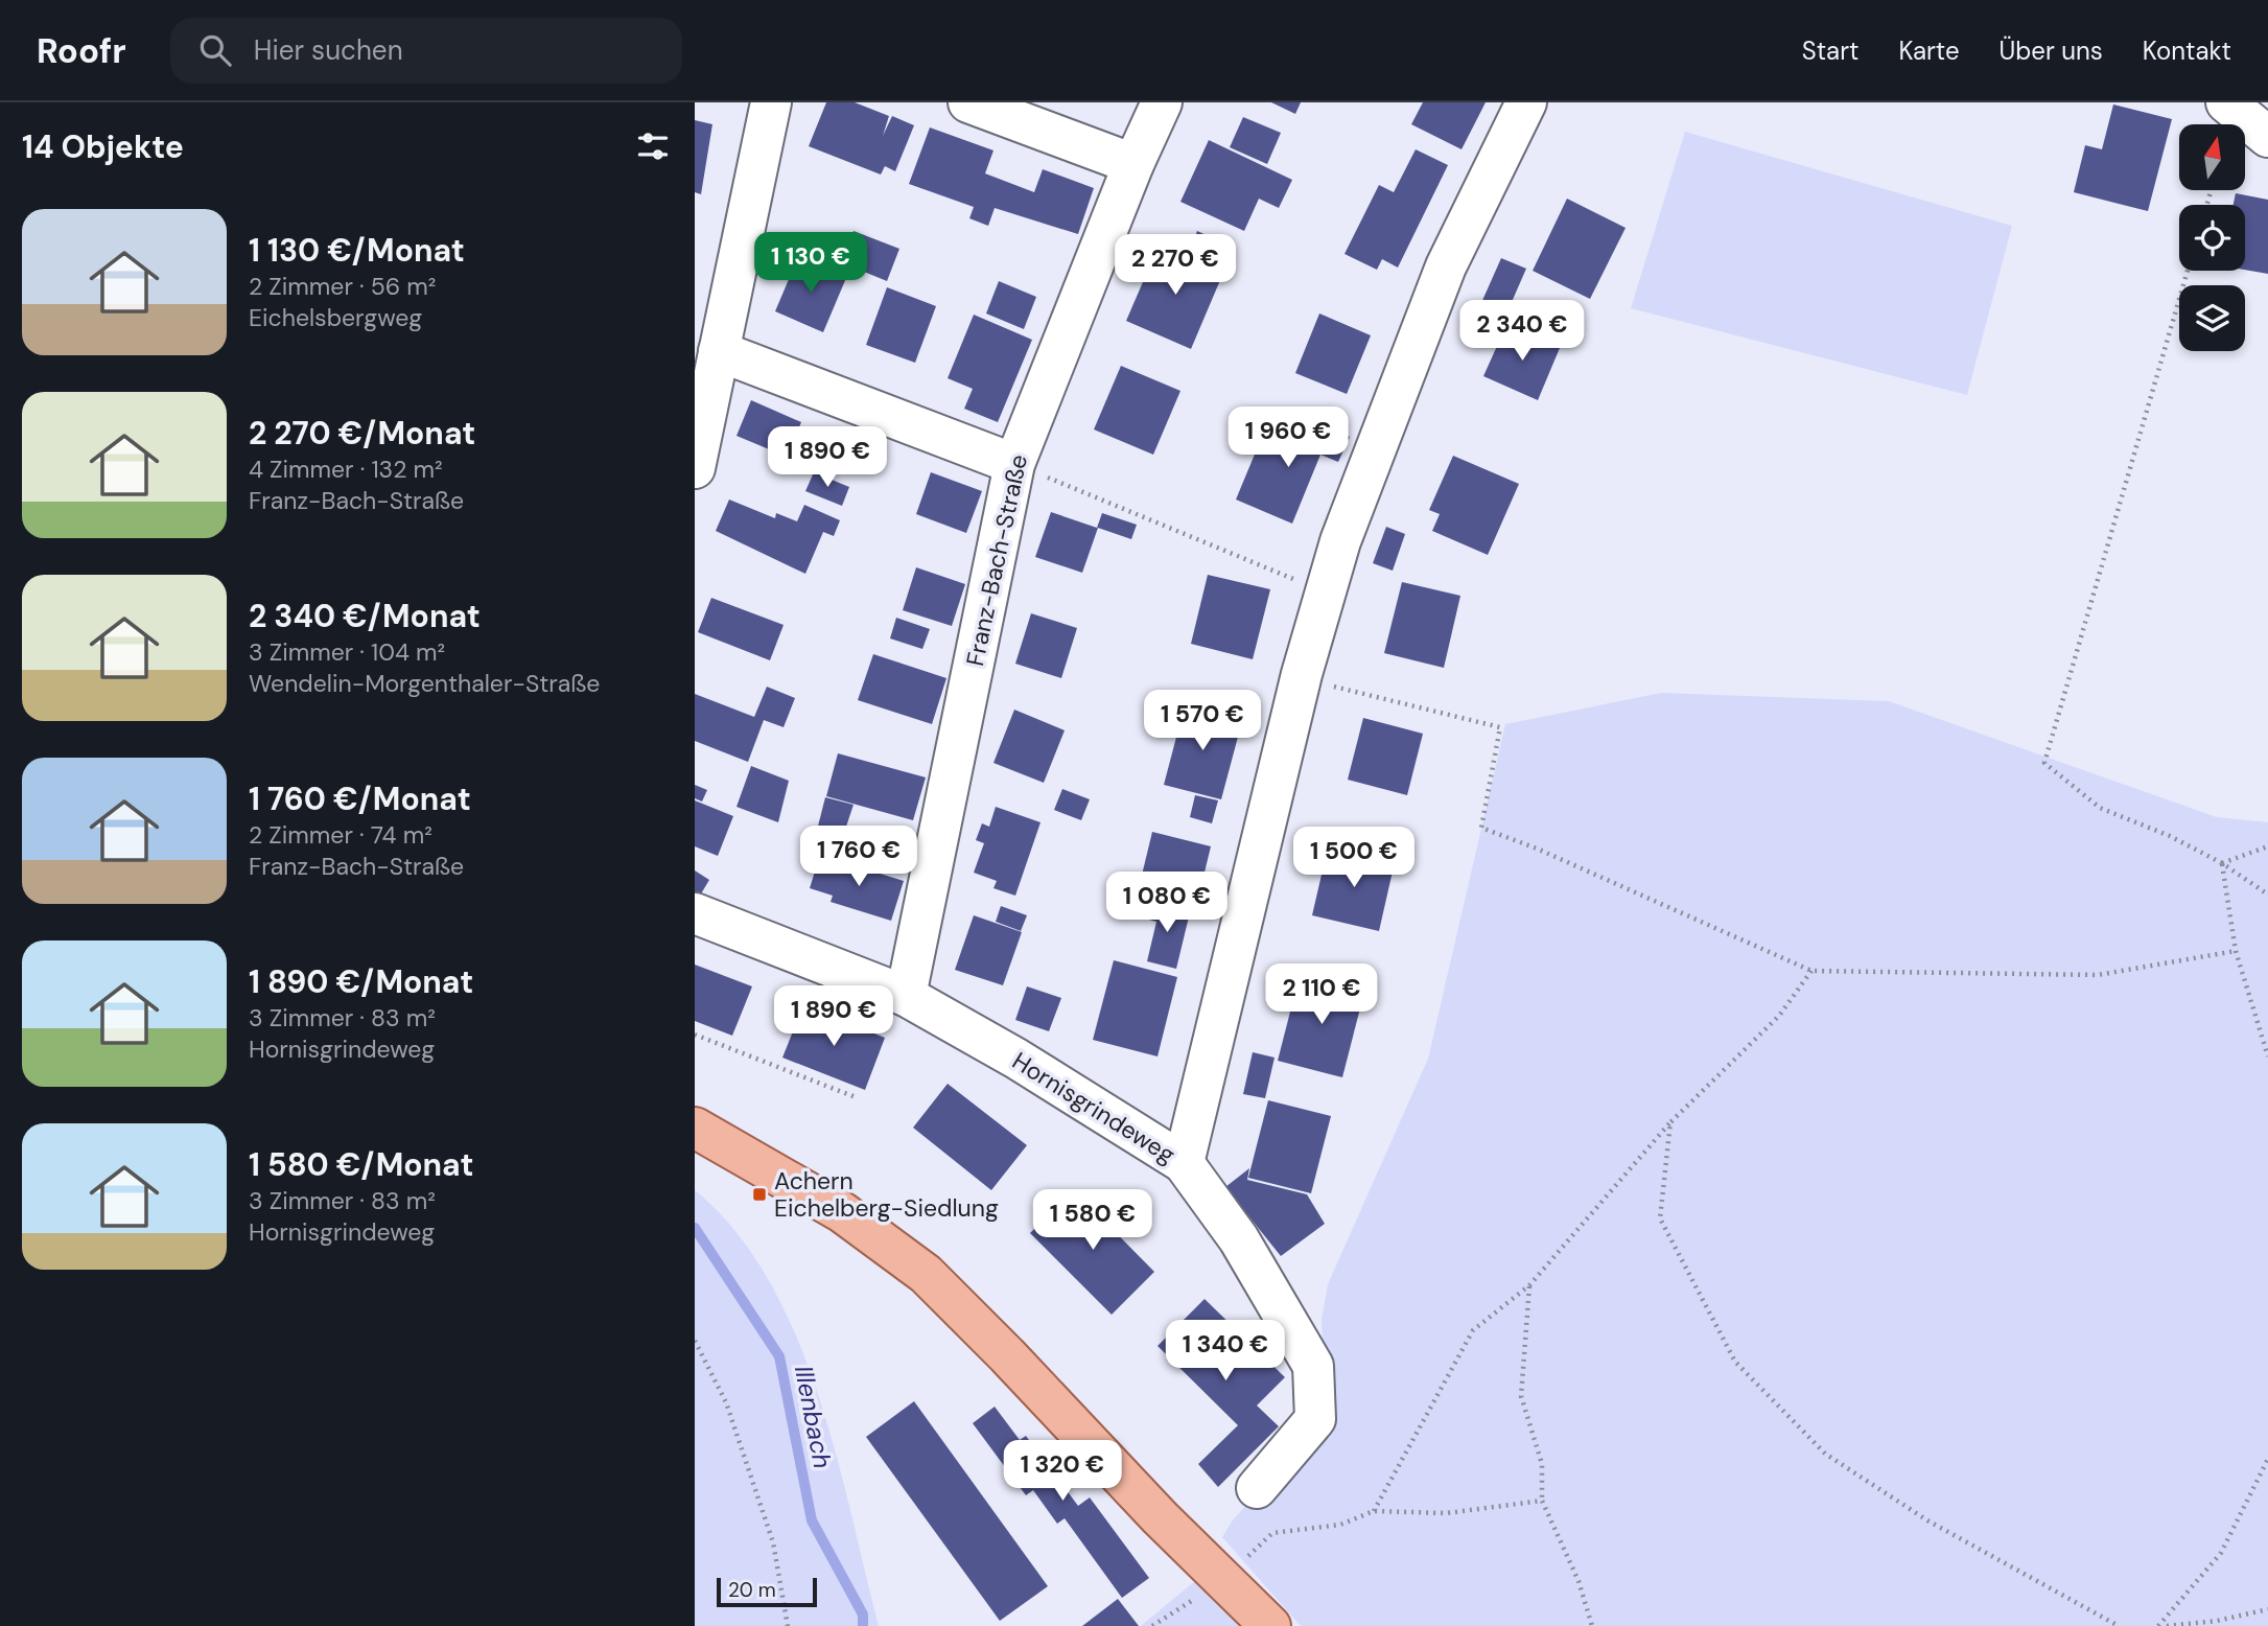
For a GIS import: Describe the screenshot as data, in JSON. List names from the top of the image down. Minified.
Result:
{"streets":{"street":["Franz-Bach-Straße","Hornisgrindeweg"]},"crossings":[["Franz-Bach-Straße","Hornisgrindeweg"]],"water":["Illenbach"],"places":{"transit":["Achern Eichelberg-Siedlung"]},"scale_bar":"20 m","north":"top","page":{"header":"Roofr","search":"Hier suchen","nav":["Start","Karte","Über uns","Kontakt"],"heading":"14 Objekte","list":[{"name":"1 130 €/Monat","note":"2 Zimmer · 56 m² · Eichelsbergweg"},{"name":"2 270 €/Monat","note":"4 Zimmer · 132 m² · Franz-Bach-Straße"},{"name":"2 340 €/Monat","note":"3 Zimmer · 104 m² · Wendelin-Morgenthaler-Straße"},{"name":"1 760 €/Monat","note":"2 Zimmer · 74 m² · Franz-Bach-Straße"},{"name":"1 890 €/Monat","note":"3 Zimmer · 83 m² · Hornisgrindeweg"},{"name":"1 580 €/Monat","note":"3 Zimmer · 83 m² · Hornisgrindeweg"}],"price":["1 130 €","2 270 €","2 340 €","1 960 €","1 890 €","1 570 €","1 760 €","1 500 €","1 080 €","2 110 €","1 890 €","1 580 €","1 340 €","1 320 €"],"scale":"20 m"}}
